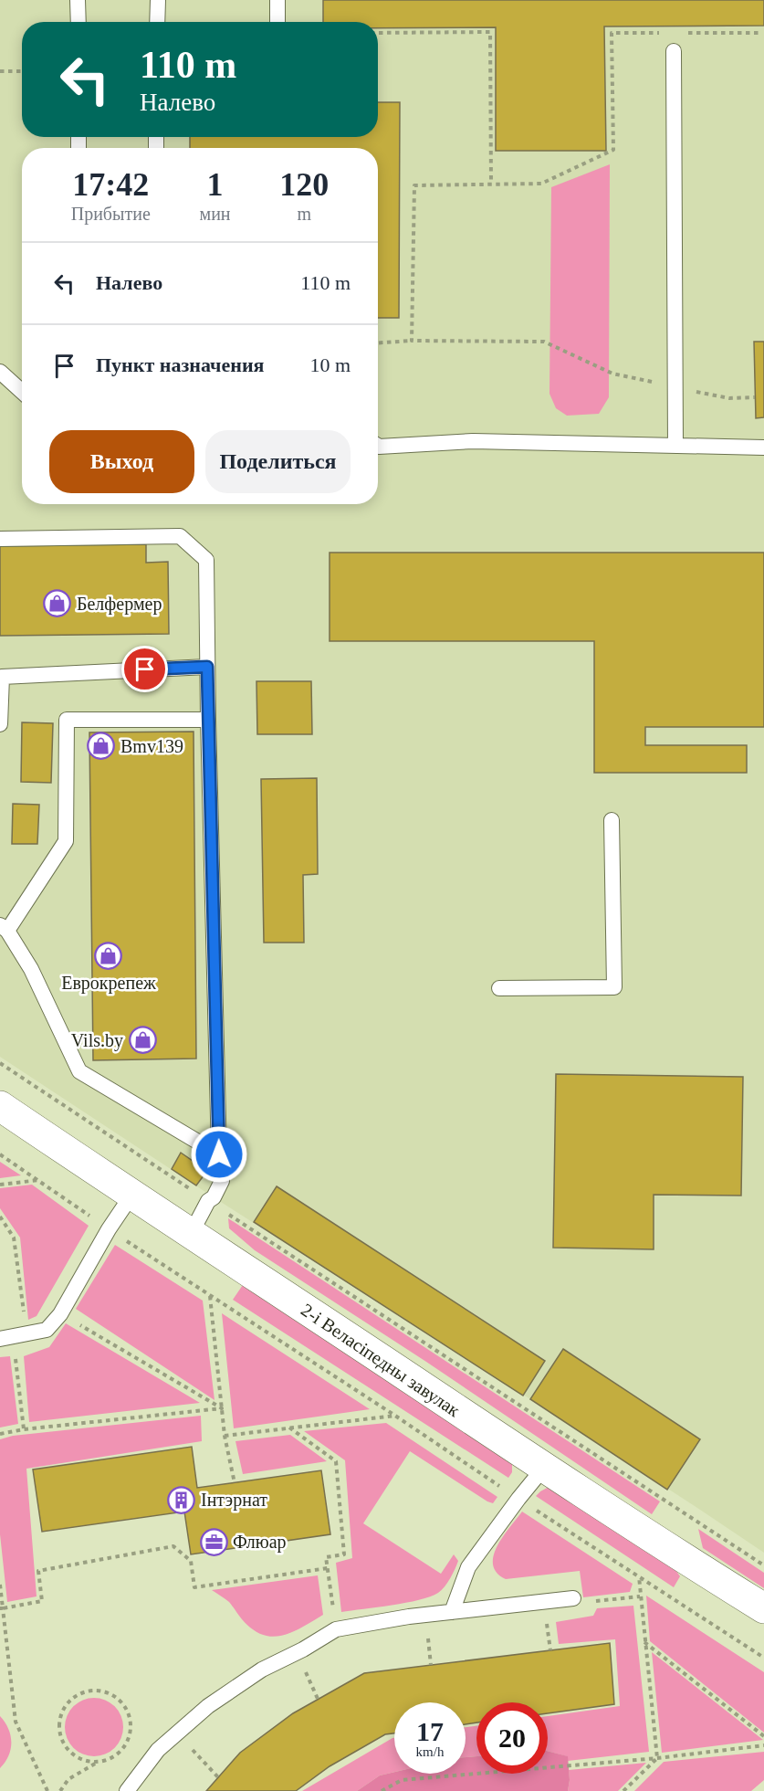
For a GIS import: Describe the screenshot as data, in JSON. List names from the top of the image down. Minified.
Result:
{"streets":{"street":["2-і Веласіпедны завулак"]},"places":{"shop":["Белфермер","Bmv139","Еврокрепеж","Vils.by"],"building":["Інтэрнат"],"office":["Флюар"]},"page":{"turn":["110 m","Налево"],"eta":["17:42","Прибытие","1","мин","120","m"],"list":[{"name":"Налево","value":"110 m"},{"name":"Пункт назначения","value":"10 m"}],"buttons":["Выход","Поделиться"],"speed":"17 km/h","limit":"20"}}
